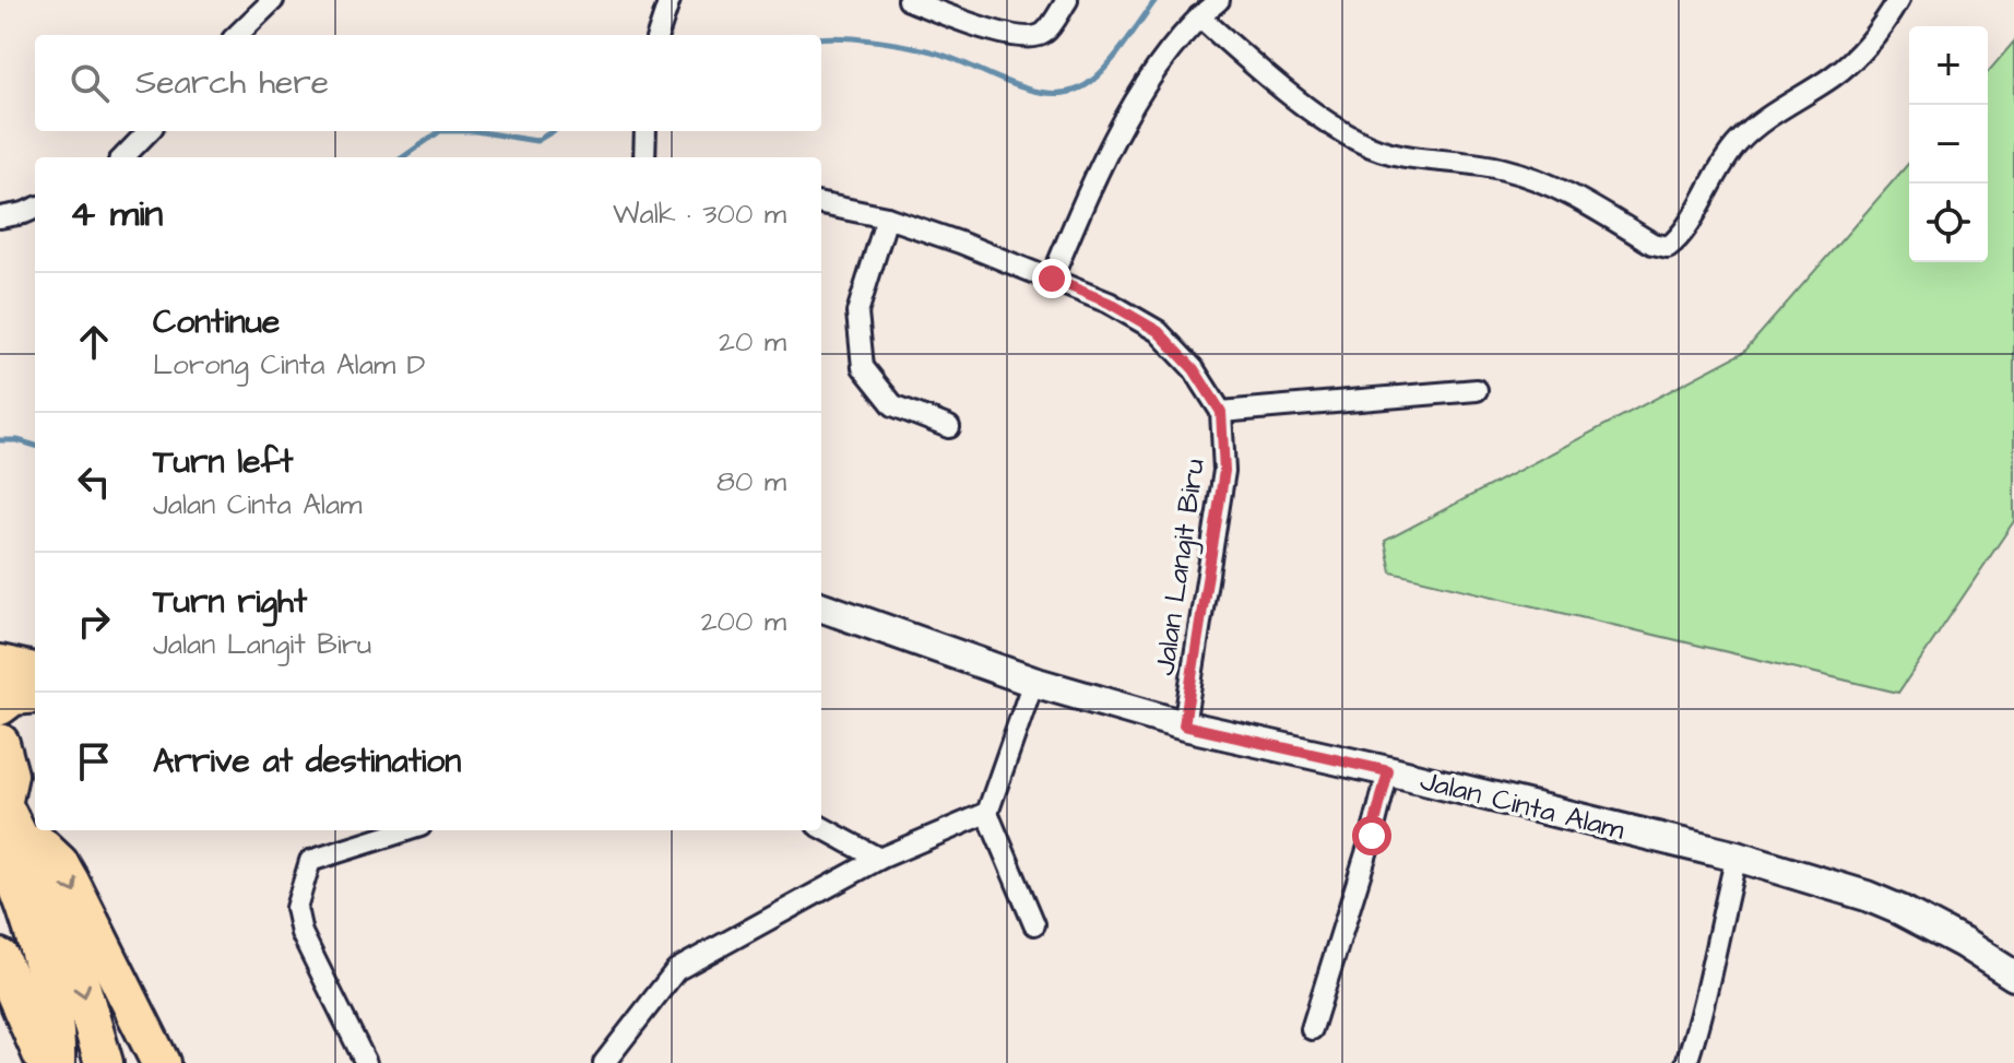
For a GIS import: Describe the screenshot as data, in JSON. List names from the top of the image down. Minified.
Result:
{"streets":{"street":["Jalan Langit Biru","Jalan Cinta Alam"]},"crossings":[["Jalan Langit Biru","Jalan Cinta Alam"]],"page":{"map_buttons":["+","−"],"search":"Search here","heading":["4 min","Walk · 300 m"],"list":[["Continue","Lorong Cinta Alam D","20 m"],["Turn left","Jalan Cinta Alam","80 m"],["Turn right","Jalan Langit Biru","200 m"],"Arrive at destination"]}}
